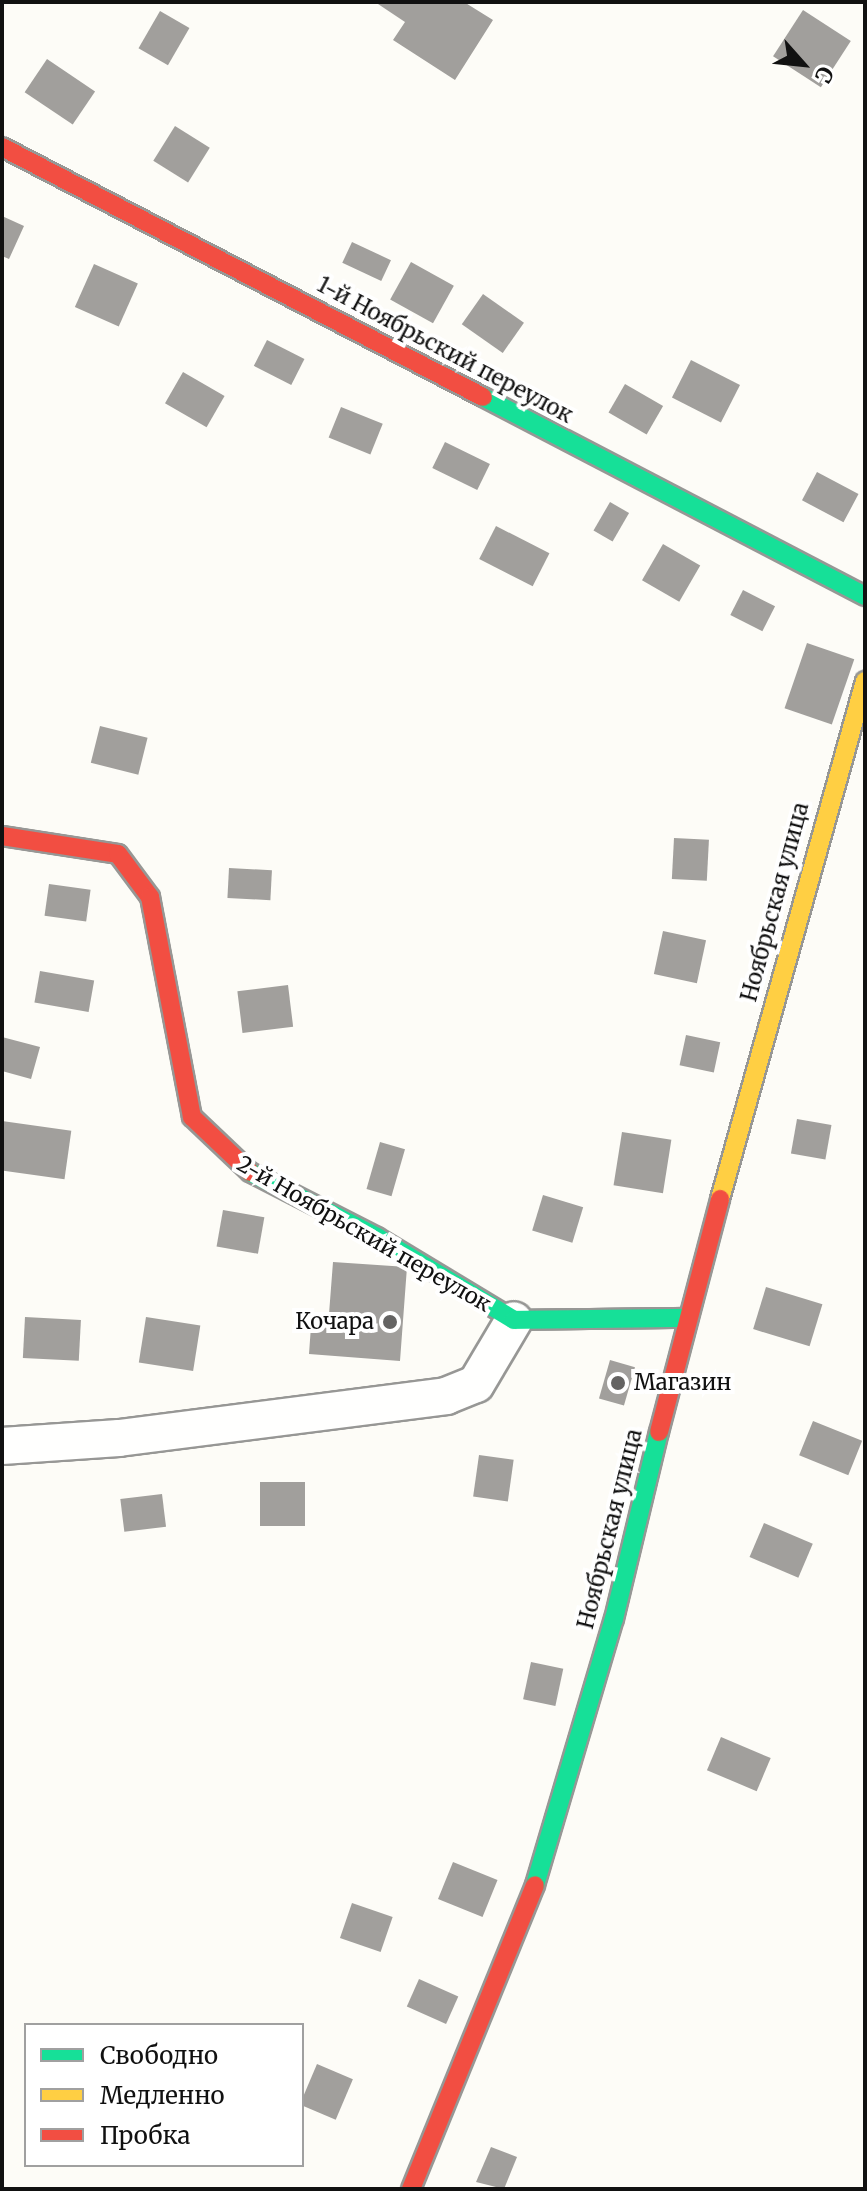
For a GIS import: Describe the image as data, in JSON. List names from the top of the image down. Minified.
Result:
{"streets":{"street":["1-й Ноябрьский переулок","Ноябрьская улица","2-й Ноябрьский переулок"]},"crossings":[["Ноябрьская улица","2-й Ноябрьский переулок"]],"places":["Кочара","Магазин"],"legend":["Свободно","Медленно","Пробка"],"north":"bottom right"}
